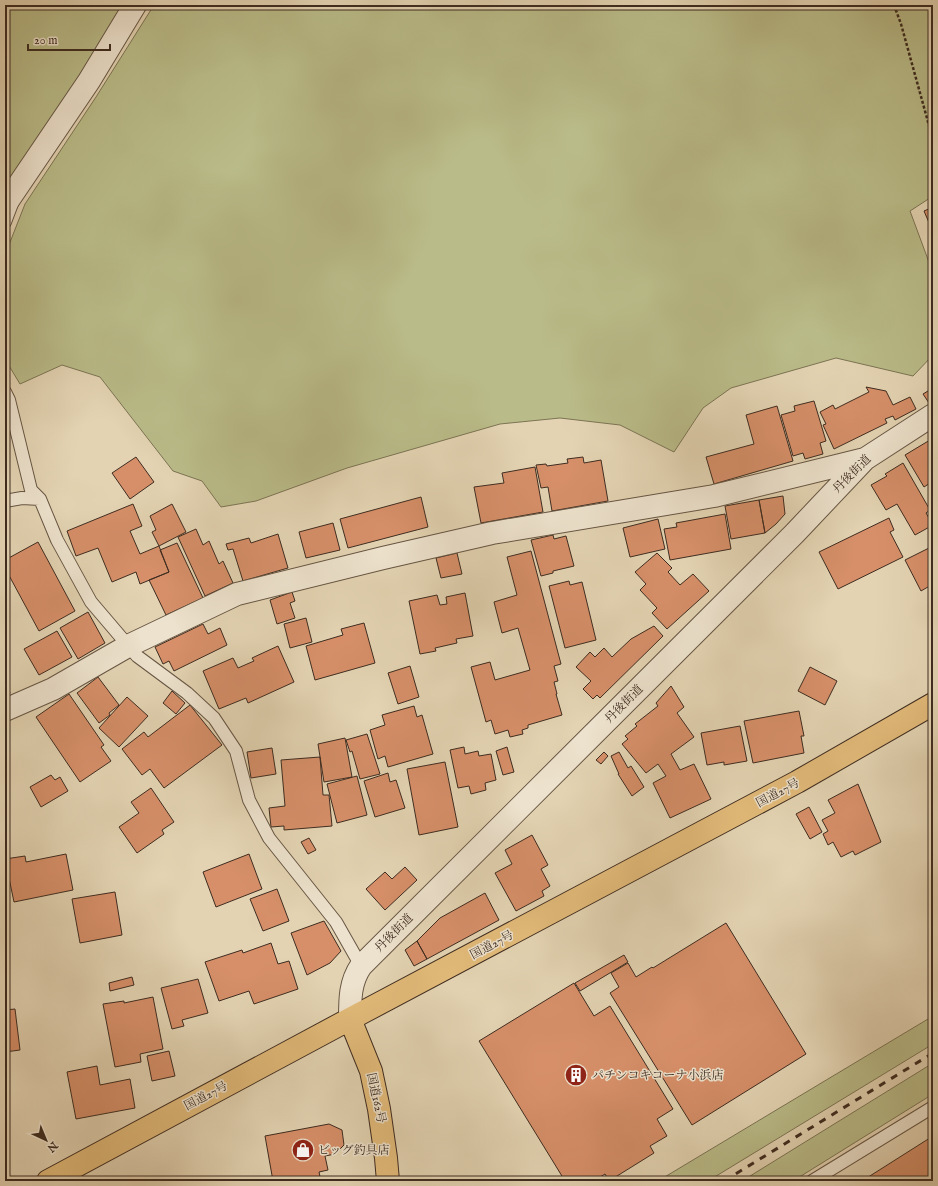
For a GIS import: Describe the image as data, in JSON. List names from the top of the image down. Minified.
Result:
{"streets":{"highway":["国道27号","国道162号"],"street":["丹後街道"]},"crossings":[["丹後街道","国道27号"],["丹後街道","国道162号"],["国道27号","国道162号"]],"places":{"building":["パチンコキコーナ小浜店"],"shop":["ビッグ釣具店"]},"scale_bar":"20 m","north":"bottom right"}
